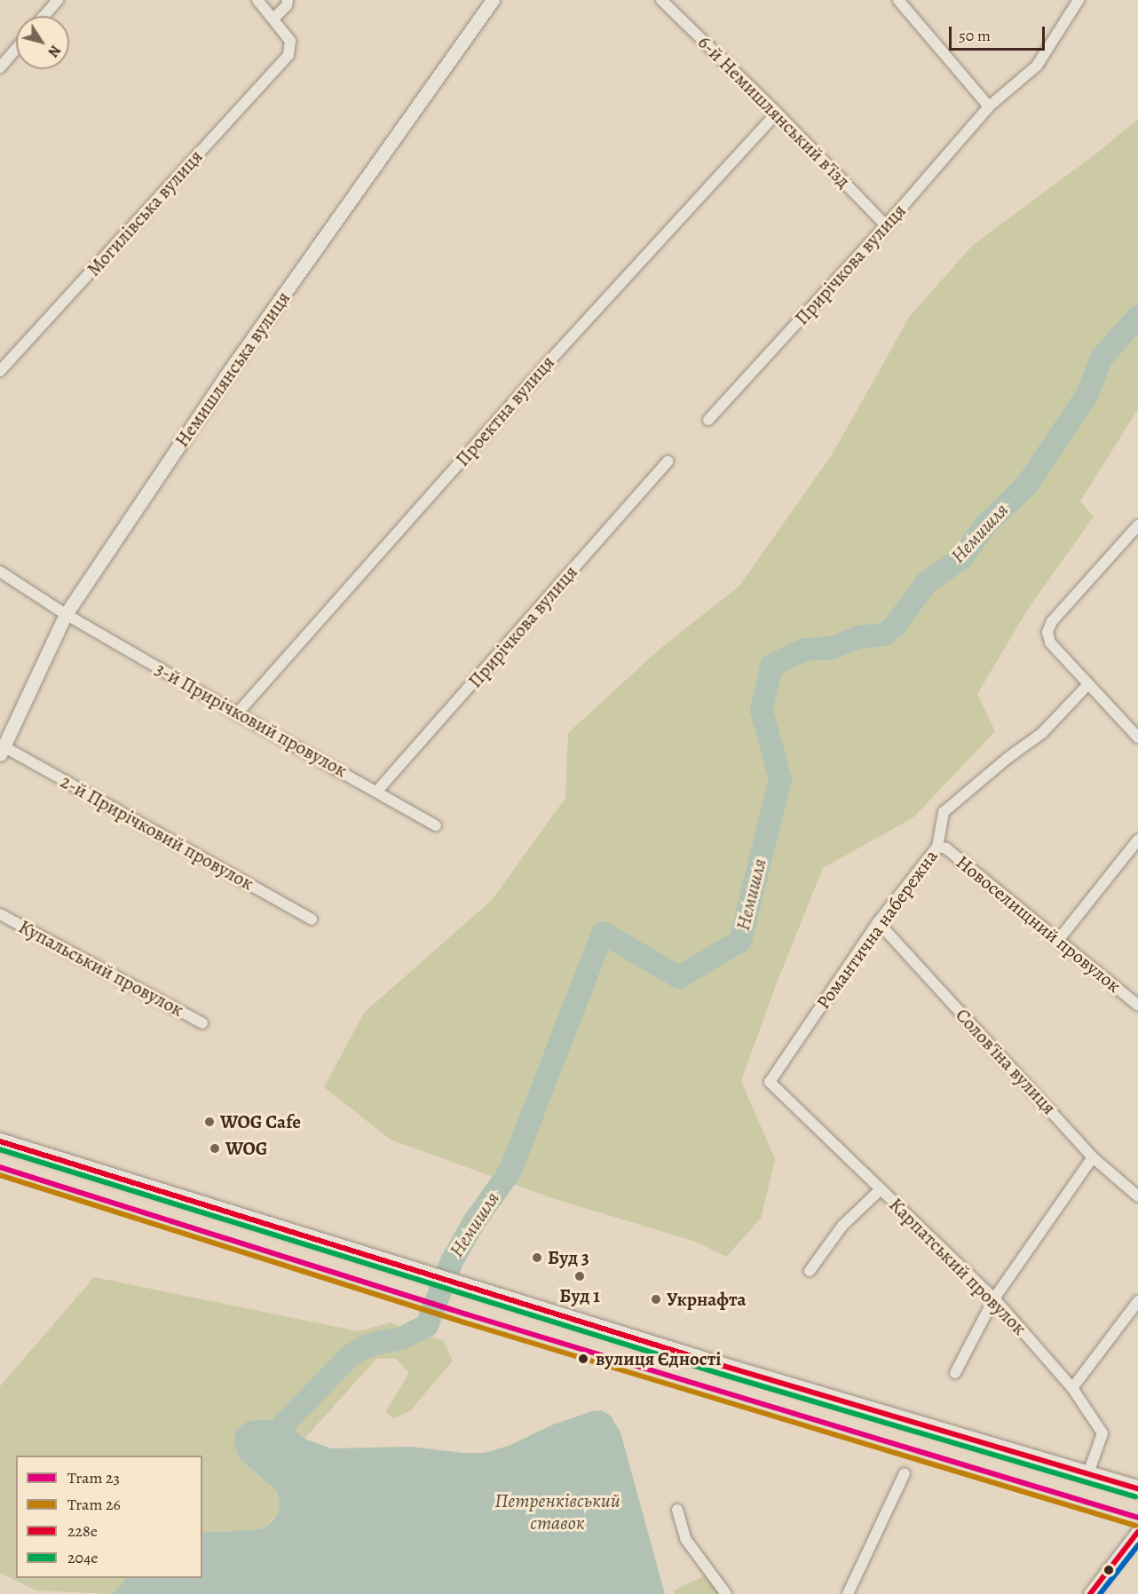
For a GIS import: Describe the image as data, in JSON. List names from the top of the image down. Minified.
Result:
{"streets":{"street":["6-й Немишлянський в’їзд","Могилівська вулиця","Прирічкова вулиця","Немишлянська вулиця","Проектна вулиця","3-й Прирічковий провулок","2-й Прирічковий провулок","Новоселищний провулок","Романтична набережна","Купальський провулок","Солов'їна вулиця","Карпатський провулок"]},"crossings":[["6-й Немишлянський в’їзд","Прирічкова вулиця"],["6-й Немишлянський в’їзд","Проектна вулиця"],["Прирічкова вулиця","3-й Прирічковий провулок"],["Немишлянська вулиця","3-й Прирічковий провулок"],["Немишлянська вулиця","2-й Прирічковий провулок"],["Проектна вулиця","3-й Прирічковий провулок"],["Новоселищний провулок","Романтична набережна"],["Романтична набережна","Солов'їна вулиця"],["Романтична набережна","Карпатський провулок"]],"water":["Немишля","Петренківський ставок"],"places":["WOG Cafe","WOG","Буд 3","Буд 1","Укрнафта","вулиця Єдності"],"lines":["transit line 228е","transit line 204е","tram line 23","tram line 26"],"legend":["Tram 23","Tram 26","228е","204е"],"scale_bar":"50 m","north":"bottom right"}
